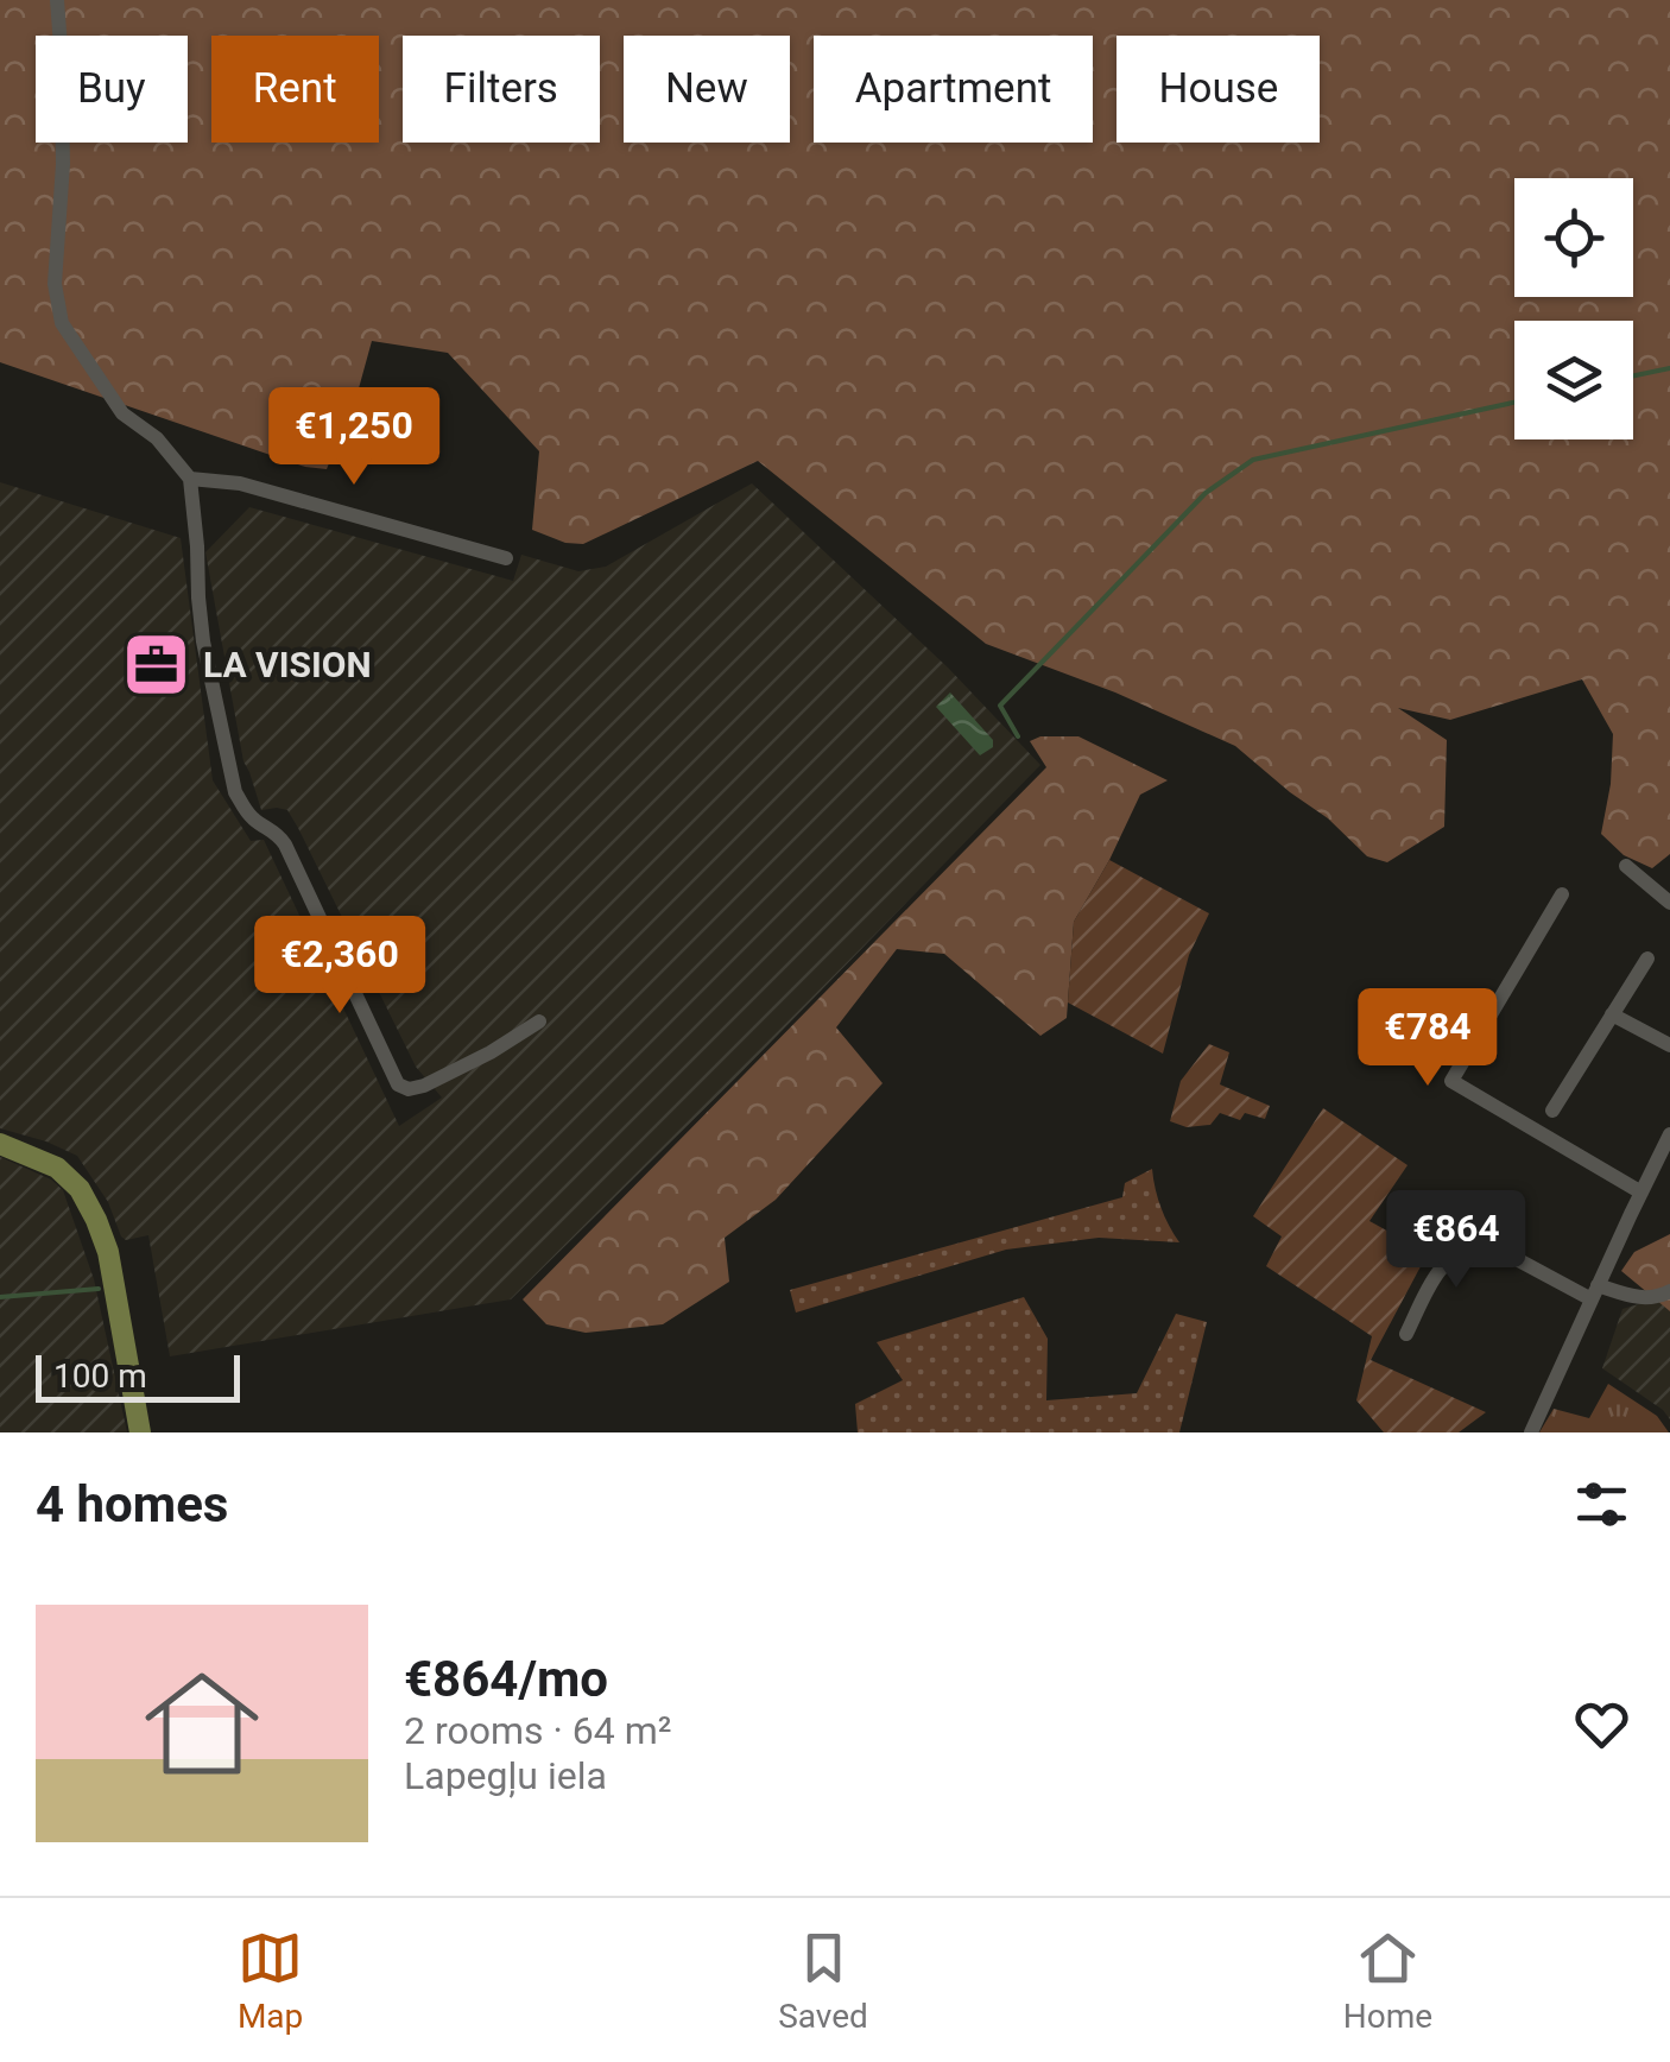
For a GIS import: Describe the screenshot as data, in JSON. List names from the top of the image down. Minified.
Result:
{"places":{"office":["LA VISION"]},"scale_bar":"100 m","page":{"chip":["Buy","Rent","Filters","New","Apartment","House"],"price":["€1,250","€2,360","€784","€864"],"scale":"100 m","heading":"4 homes","list":[{"name":"€864/mo","note":"2 rooms · 64 m² · Lapegļu iela"}],"tabs":["Map","Saved","Home"]}}
